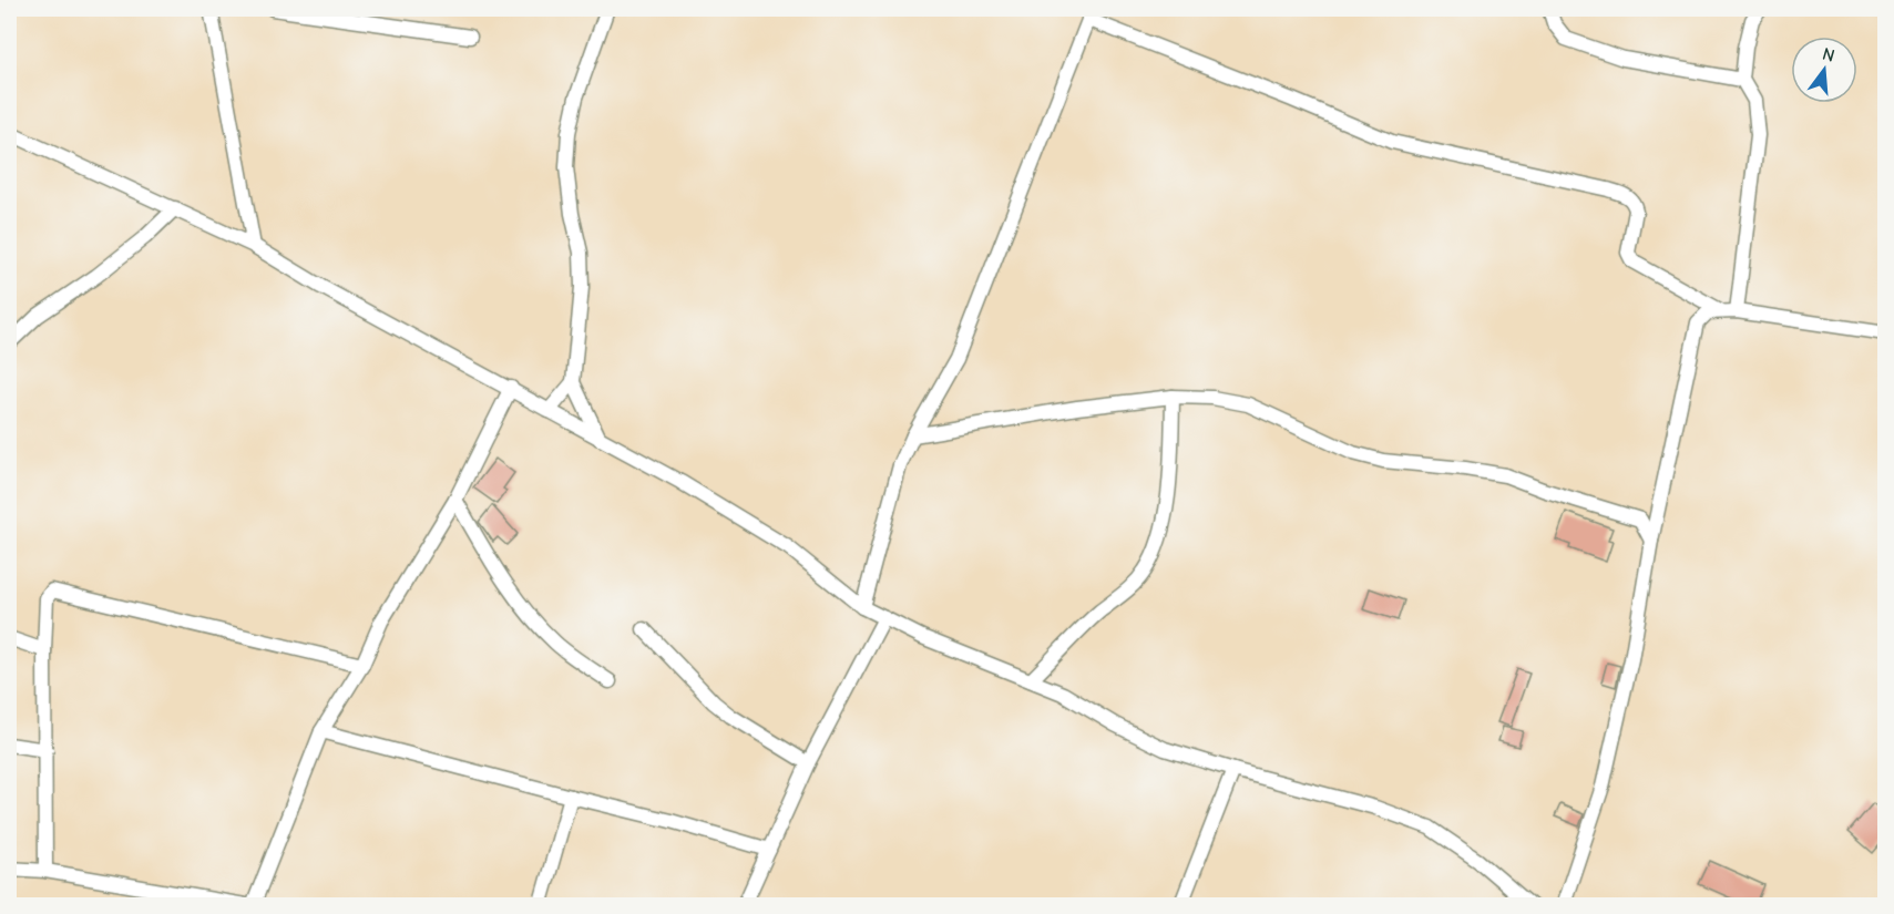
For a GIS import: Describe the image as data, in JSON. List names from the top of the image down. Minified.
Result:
{"north":"top"}
